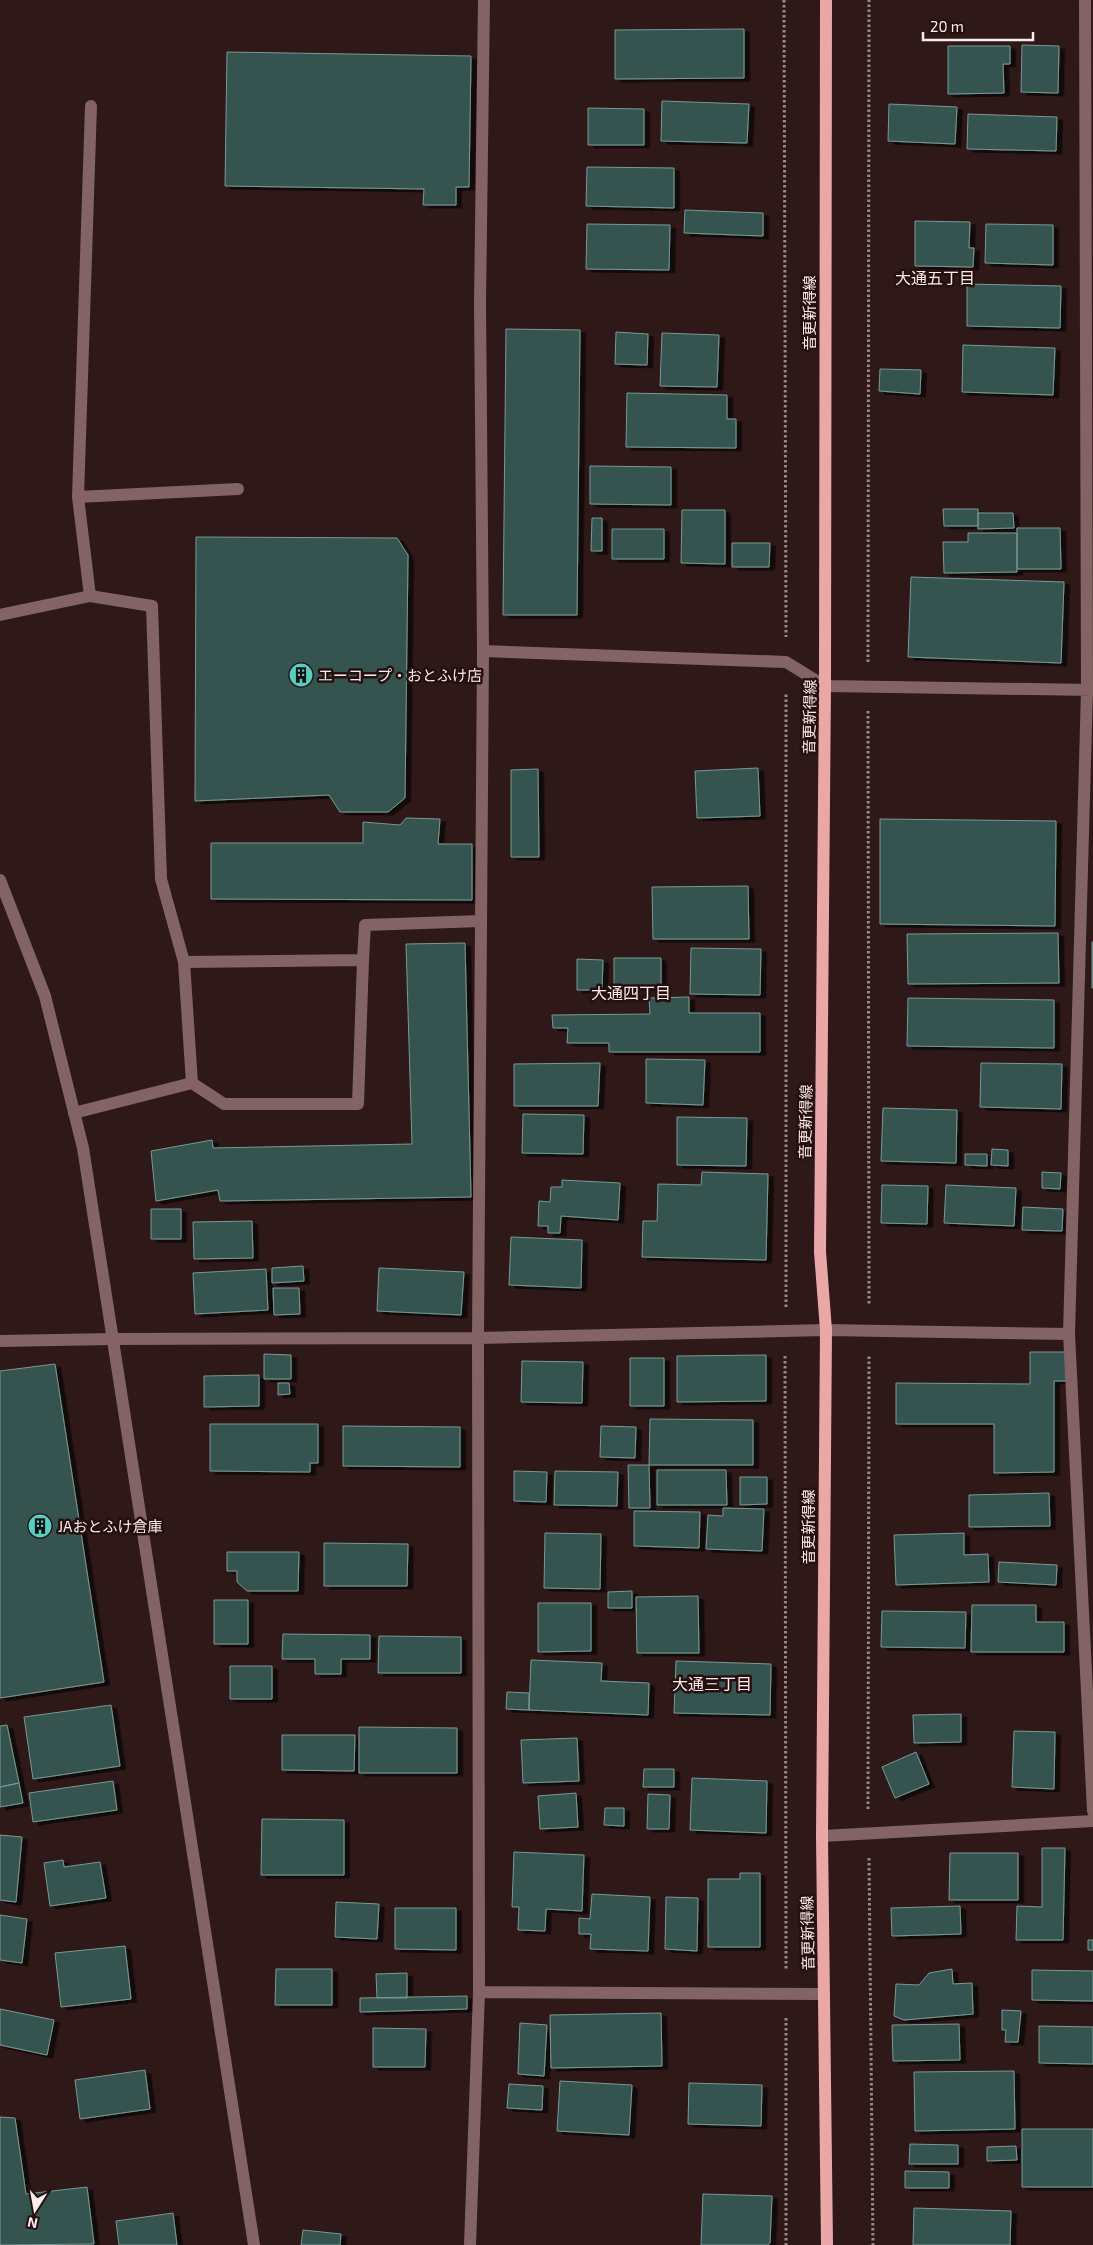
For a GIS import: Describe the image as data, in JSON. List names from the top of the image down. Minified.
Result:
{"streets":{"main road":["音更新得線"]},"districts":["大通五丁目","大通四丁目","大通三丁目"],"places":{"building":["エーコープ・おとふけ店","JAおとふけ倉庫"]},"scale_bar":"20 m","north":"bottom"}
